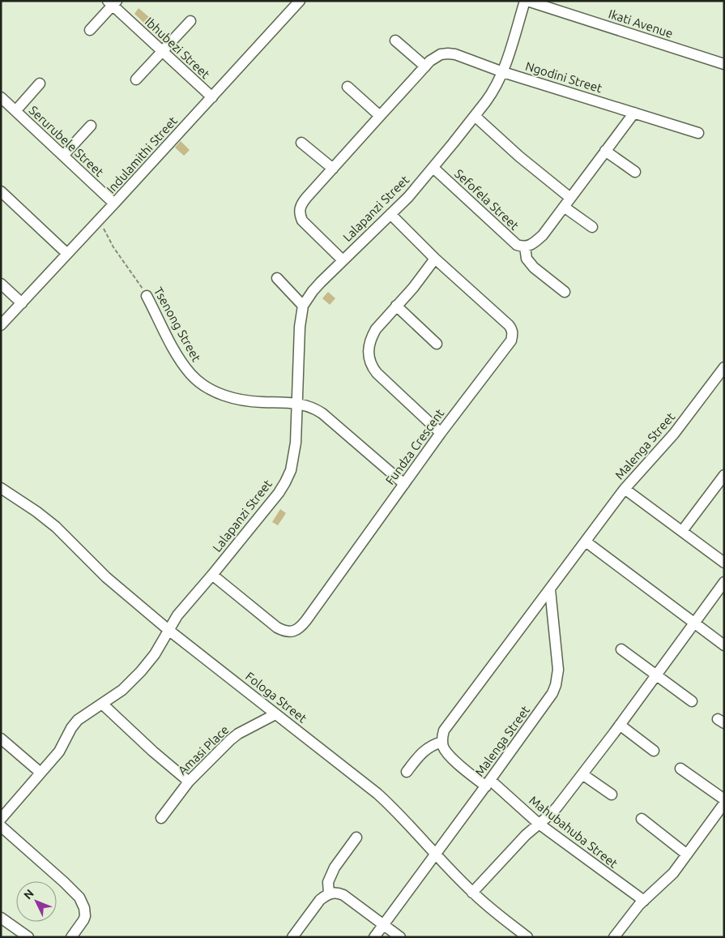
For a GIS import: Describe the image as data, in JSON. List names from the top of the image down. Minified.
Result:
{"streets":{"street":["Ikati Avenue","Ibhubezi Street","Ngodini Street","Serurubele Street","Indulamithi Street","Sefofela Street","Lalapanzi Street","Tsenong Street","Malenga Street","Fundza Crescent","Fologa Street","Amasi Place","Mahubahuba Street"]},"crossings":[["Ikati Avenue","Lalapanzi Street"],["Ibhubezi Street","Indulamithi Street"],["Ngodini Street","Lalapanzi Street"],["Serurubele Street","Indulamithi Street"],["Indulamithi Street","Tsenong Street"],["Sefofela Street","Lalapanzi Street"],["Lalapanzi Street","Tsenong Street"],["Lalapanzi Street","Fundza Crescent"],["Lalapanzi Street","Fologa Street"],["Tsenong Street","Fundza Crescent"],["Malenga Street","Fologa Street"],["Malenga Street","Mahubahuba Street"],["Fologa Street","Amasi Place"]],"north":"top left"}
